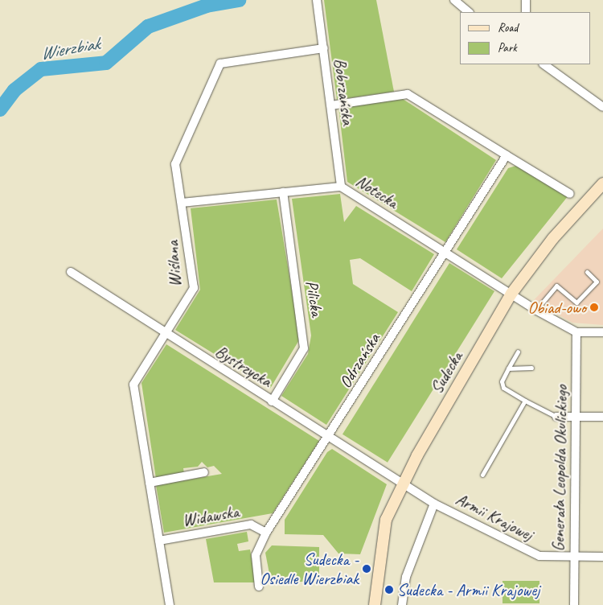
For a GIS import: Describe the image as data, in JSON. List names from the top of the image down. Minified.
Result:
{"streets":{"street":["Bobrzańska","Notecka","Wiślana","Pilicka","Odrzańska","Bystrzycka","Sudecka","Generała Leopolda Okulickiego","Widawska","Armii Krajowej"]},"crossings":[["Bobrzańska","Notecka"],["Bobrzańska","Wiślana"],["Notecka","Wiślana"],["Notecka","Pilicka"],["Notecka","Odrzańska"],["Notecka","Sudecka"],["Notecka","Generała Leopolda Okulickiego"],["Wiślana","Bystrzycka"],["Wiślana","Widawska"],["Pilicka","Bystrzycka"],["Odrzańska","Bystrzycka"],["Odrzańska","Widawska"],["Bystrzycka","Sudecka"],["Bystrzycka","Armii Krajowej"],["Sudecka","Armii Krajowej"],["Generała Leopolda Okulickiego","Armii Krajowej"]],"water":["Wierzbiak"],"places":["Obiad-owo","Sudecka - Osiedle Wierzbiak","Sudecka - Armii Krajowej"],"legend":["Road","Park"]}
